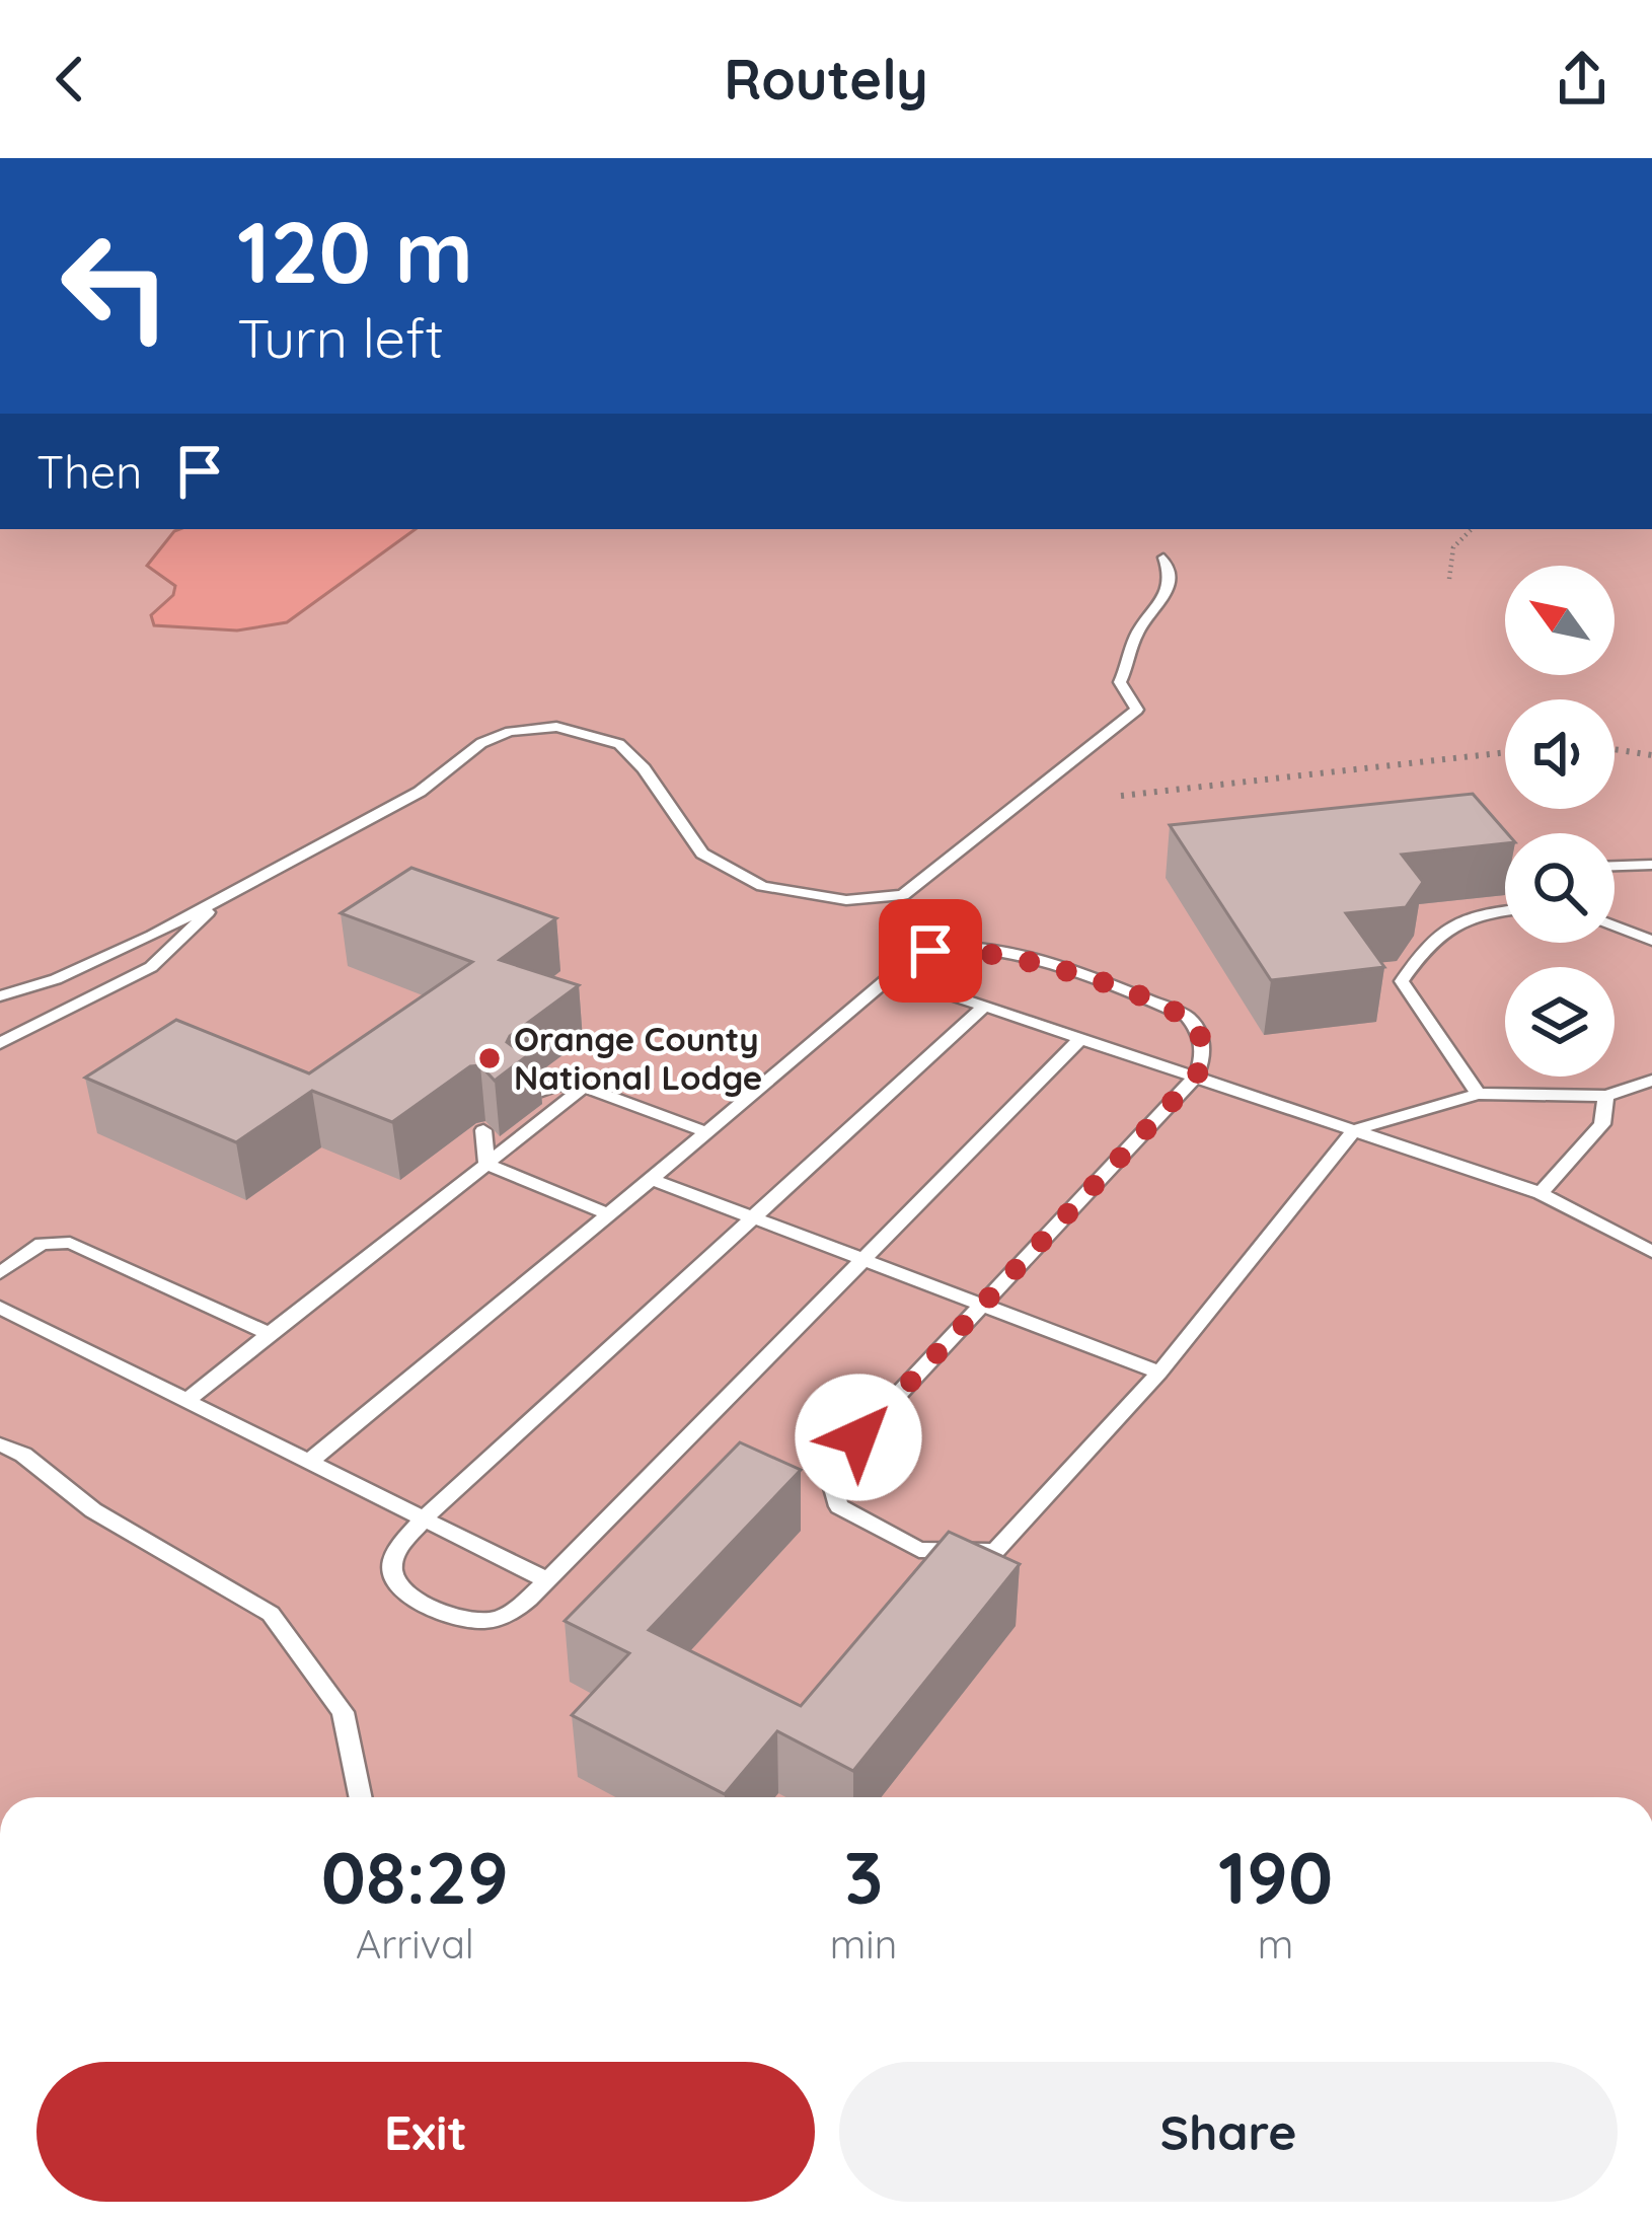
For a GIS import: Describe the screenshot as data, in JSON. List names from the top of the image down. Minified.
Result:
{"places":["Orange County National Lodge"],"north":"top left","page":{"header":"Routely","turn":["120 m","Turn left"],"then":"Then","eta":["08:29","Arrival","3","min","190","m"],"buttons":["Exit","Share"]}}
